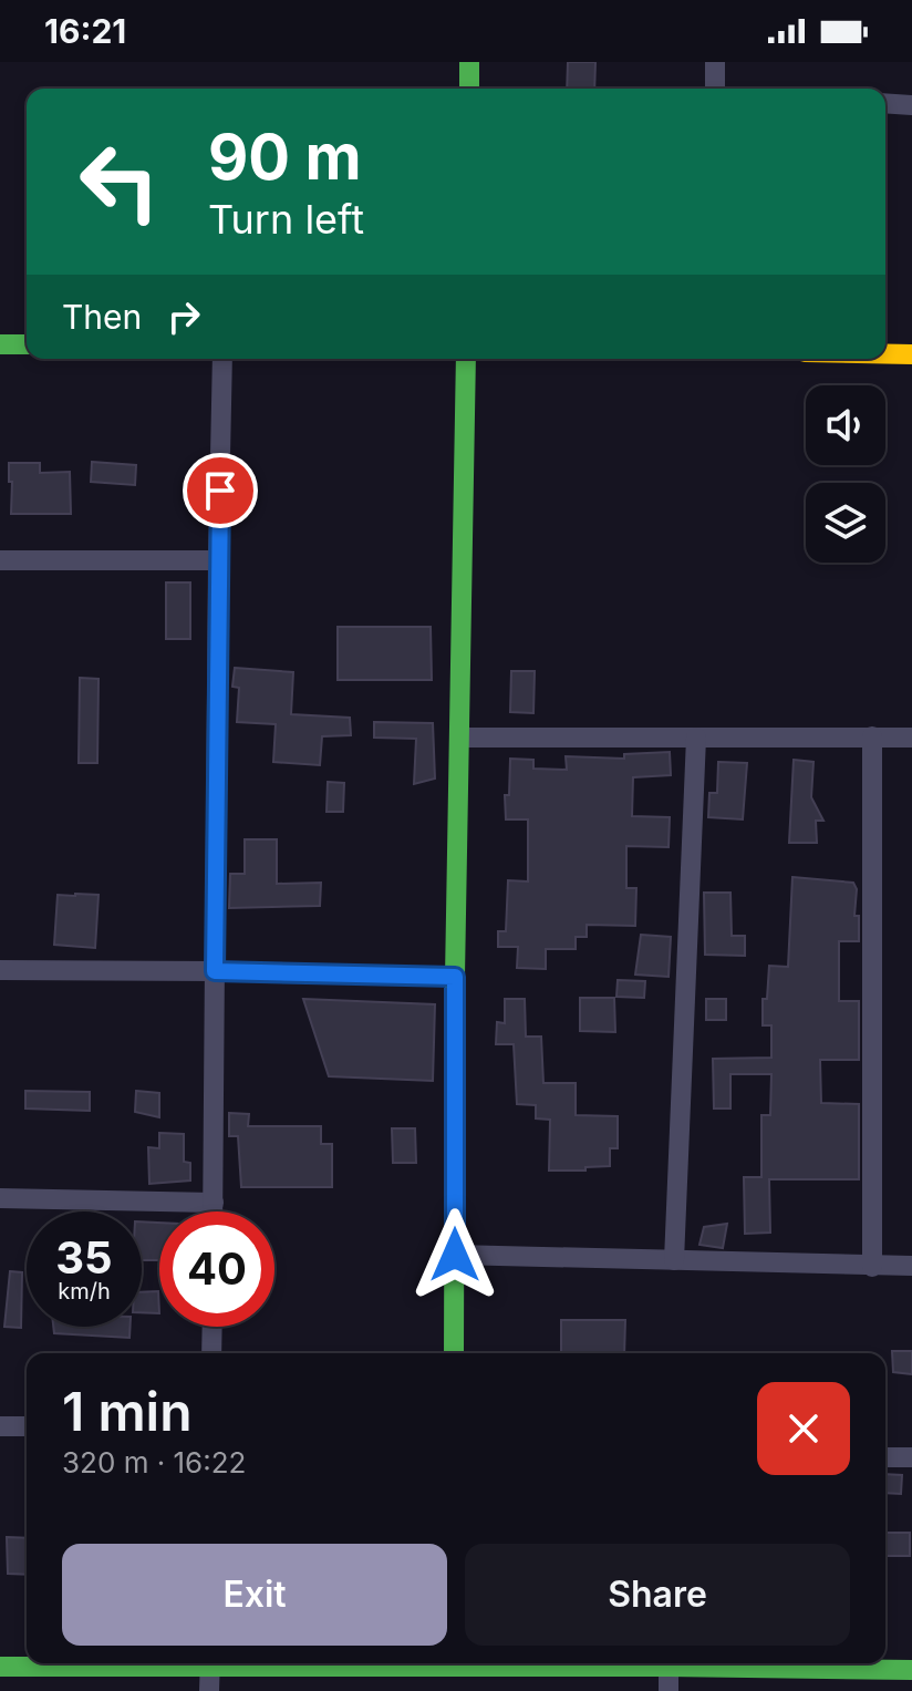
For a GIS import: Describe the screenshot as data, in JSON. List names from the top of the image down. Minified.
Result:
{"page":{"status":"16:21","turn":["90 m","Turn left"],"then":"Then","speed":"35 km/h","limit":"40","heading":["1 min","320 m · 16:22"],"buttons":["Exit","Share"]}}
